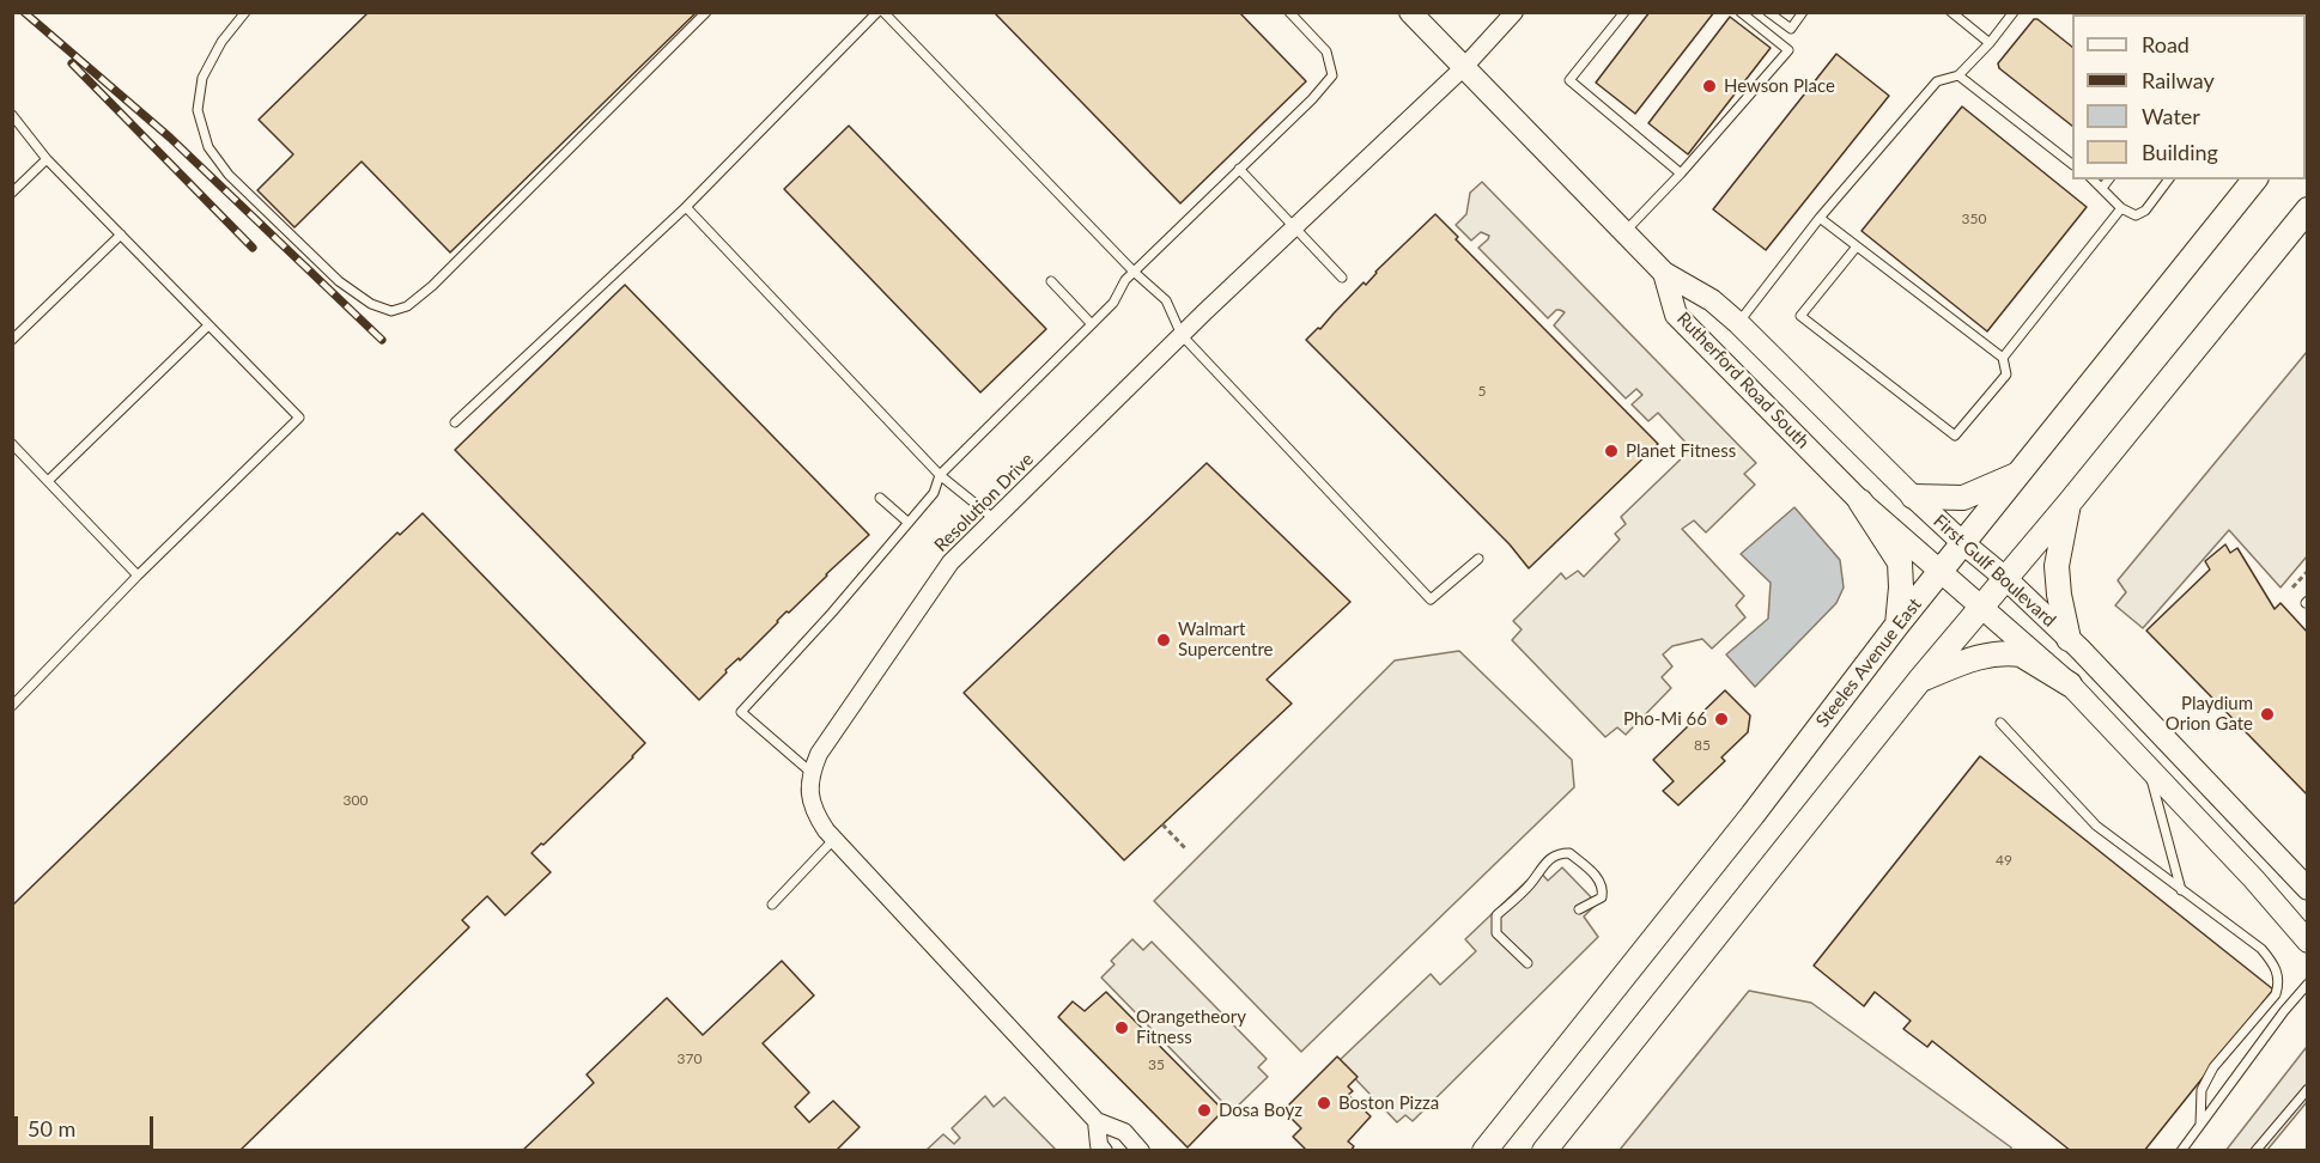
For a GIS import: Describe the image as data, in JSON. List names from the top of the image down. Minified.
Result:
{"streets":{"main road":["Steeles Avenue East"],"street":["Rutherford Road South","Resolution Drive","First Gulf Boulevard"]},"crossings":[["Rutherford Road South","Resolution Drive"],["Rutherford Road South","First Gulf Boulevard"],["Rutherford Road South","Steeles Avenue East"],["First Gulf Boulevard","Steeles Avenue East"]],"places":["Hewson Place","Planet Fitness","Walmart Supercentre","Playdium Orion Gate","Pho-Mi 66","Orangetheory Fitness","Boston Pizza","Dosa Boyz"],"house_numbers":["350","5","85","300","49","370","35"],"legend":["Road","Railway","Water","Building"],"scale_bar":"50 m"}
